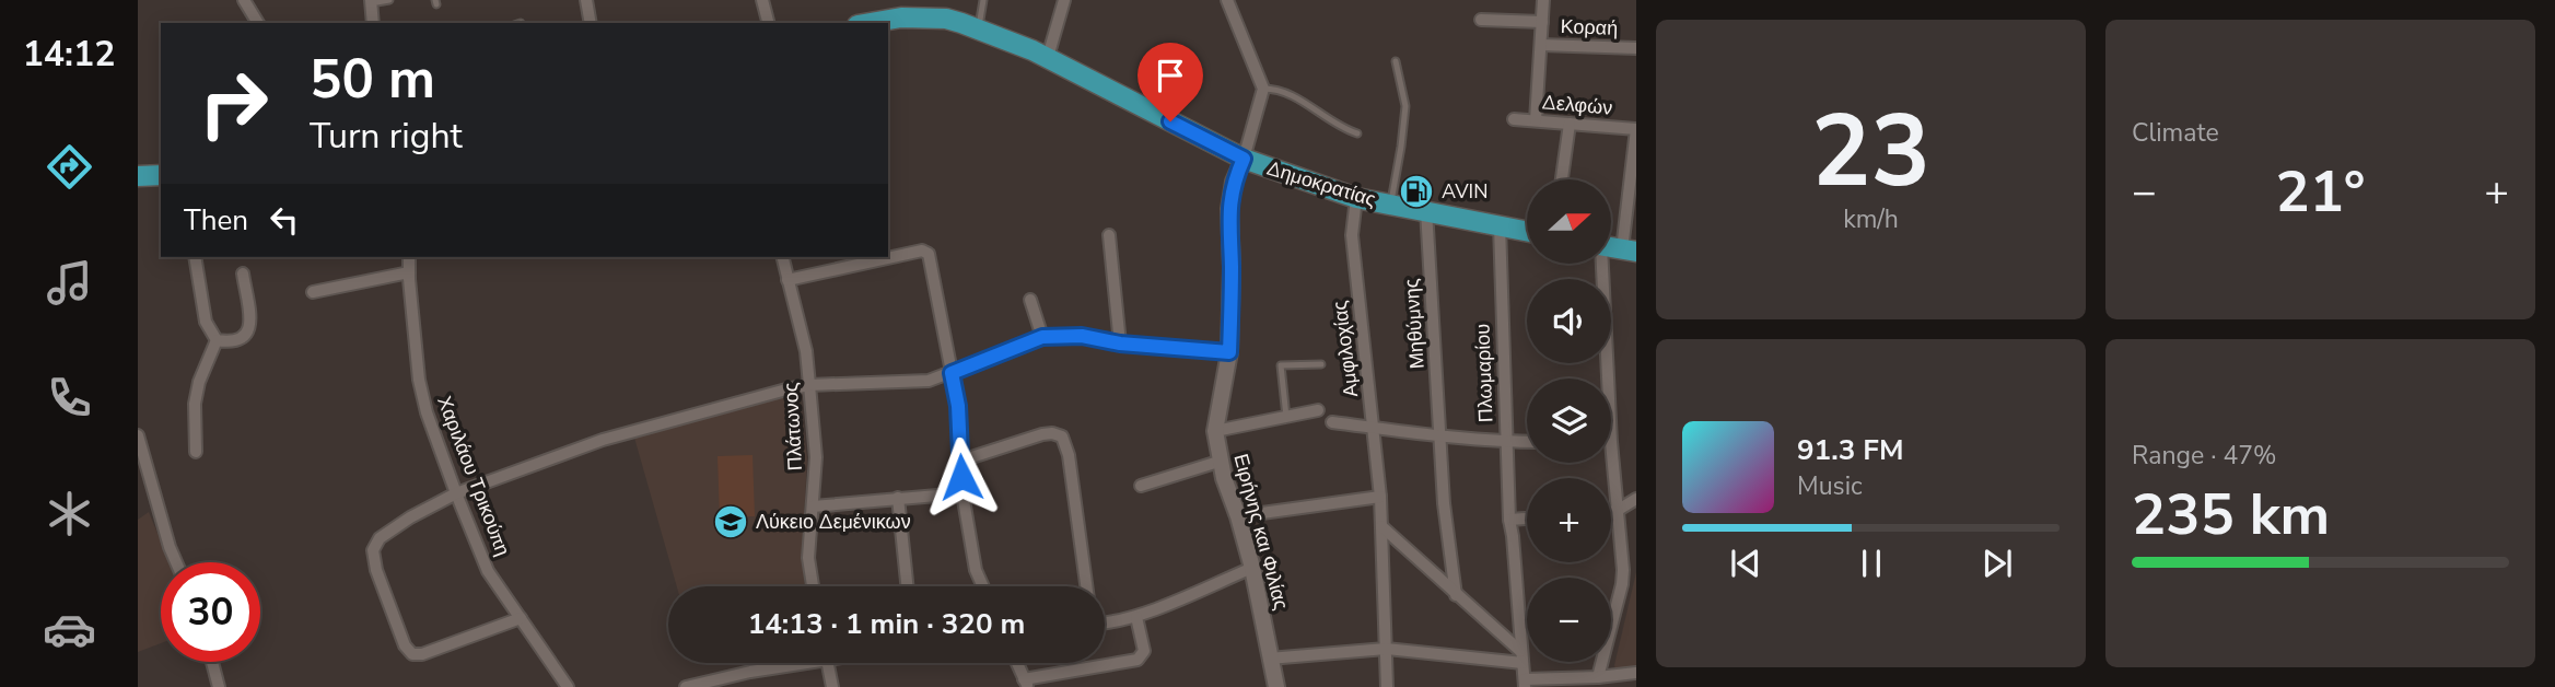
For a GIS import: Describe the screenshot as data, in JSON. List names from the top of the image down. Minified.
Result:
{"streets":{"main road":["Δημοκρατίας"],"street":["Κοραή","Δελφών","Μηθύμνης","Αμφιλοχίας","Πλωμαρίου","Πλάτωνος","Χαριλάου Τρικούπη","Ειρήνης και Φιλίας"]},"crossings":[["Δημοκρατίας","Μηθύμνης"],["Δημοκρατίας","Αμφιλοχίας"],["Δημοκρατίας","Πλωμαρίου"],["Δημοκρατίας","Ειρήνης και Φιλίας"]],"places":{"fuel station":["AVIN"],"school or university":["Λύκειο Δεμένικων"]},"north":"right","page":{"tabs":"14:12","tile":[["23","km/h"],"Climate",["Range · 47%","235 km"]],"turn":["50 m","Turn right"],"heat":["−","21°","+"],"map_buttons":["+","−"],"then":"Then","song":["91.3 FM","Music"],"limit":"30","trip":"14:13 · 1 min · 320 m"}}
